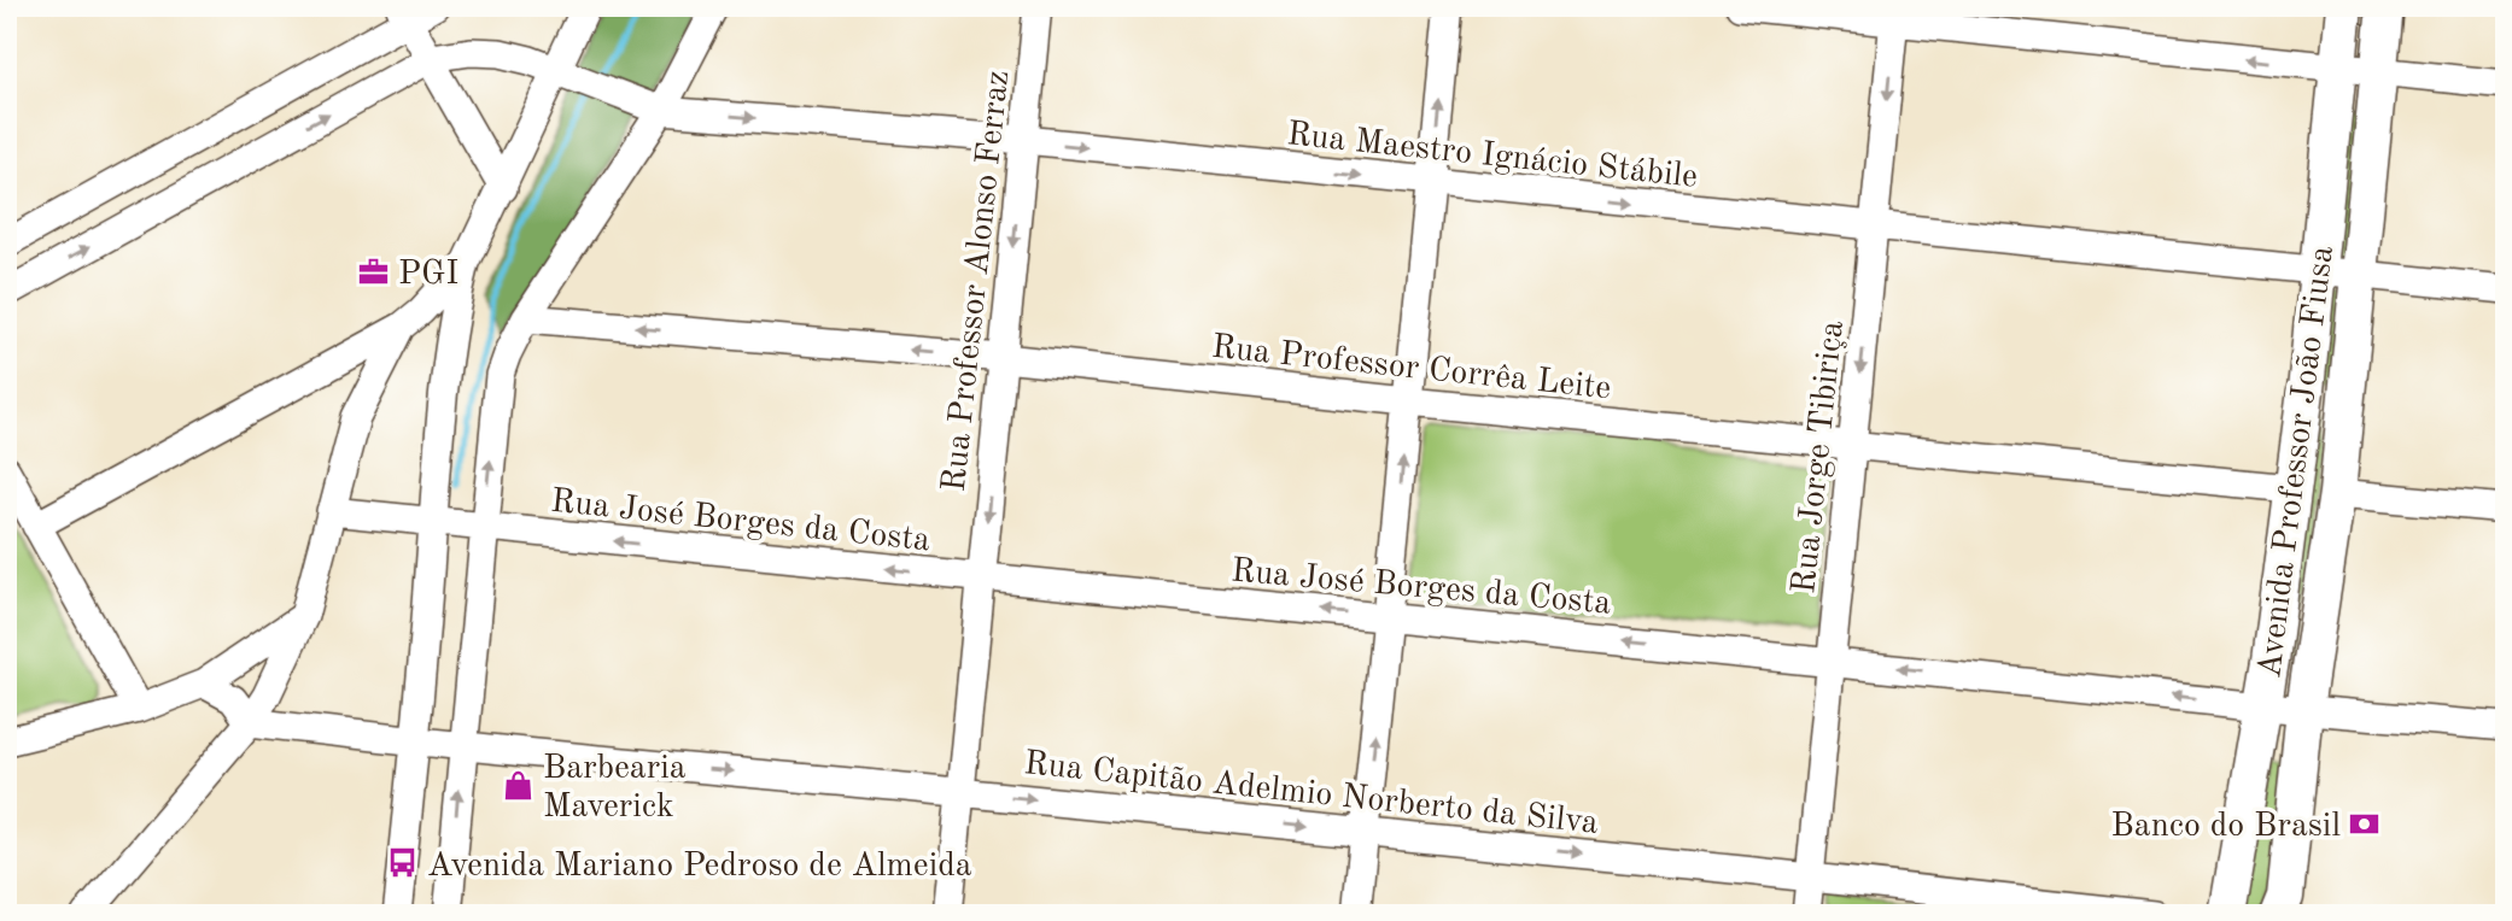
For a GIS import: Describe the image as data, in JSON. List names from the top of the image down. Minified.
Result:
{"streets":{"main road":["Avenida Professor João Fiusa"],"street":["Rua Maestro Ignácio Stábile","Rua Professor Alonso Ferraz","Rua Professor Corrêa Leite","Rua Jorge Tibiriça","Rua José Borges da Costa","Rua Capitão Adelmio Norberto da Silva"]},"crossings":[["Rua Maestro Ignácio Stábile","Rua Professor Alonso Ferraz"],["Rua Maestro Ignácio Stábile","Rua Jorge Tibiriça"],["Rua Maestro Ignácio Stábile","Avenida Professor João Fiusa"],["Rua Professor Alonso Ferraz","Rua Professor Corrêa Leite"],["Rua Professor Alonso Ferraz","Rua José Borges da Costa"],["Rua Professor Alonso Ferraz","Rua Capitão Adelmio Norberto da Silva"],["Rua Professor Corrêa Leite","Rua Jorge Tibiriça"],["Rua Professor Corrêa Leite","Avenida Professor João Fiusa"],["Rua Jorge Tibiriça","Rua José Borges da Costa"],["Rua Jorge Tibiriça","Rua Capitão Adelmio Norberto da Silva"],["Avenida Professor João Fiusa","Rua José Borges da Costa"]],"one_way":["Rua Maestro Ignácio Stábile","Rua Professor Alonso Ferraz","Rua Jorge Tibiriça","Rua José Borges da Costa","Rua Capitão Adelmio Norberto da Silva"],"places":{"office":["PGI"],"shop":["Barbearia Maverick"],"bank":["Banco do Brasil"],"bus stop":["Avenida Mariano Pedroso de Almeida"]}}
